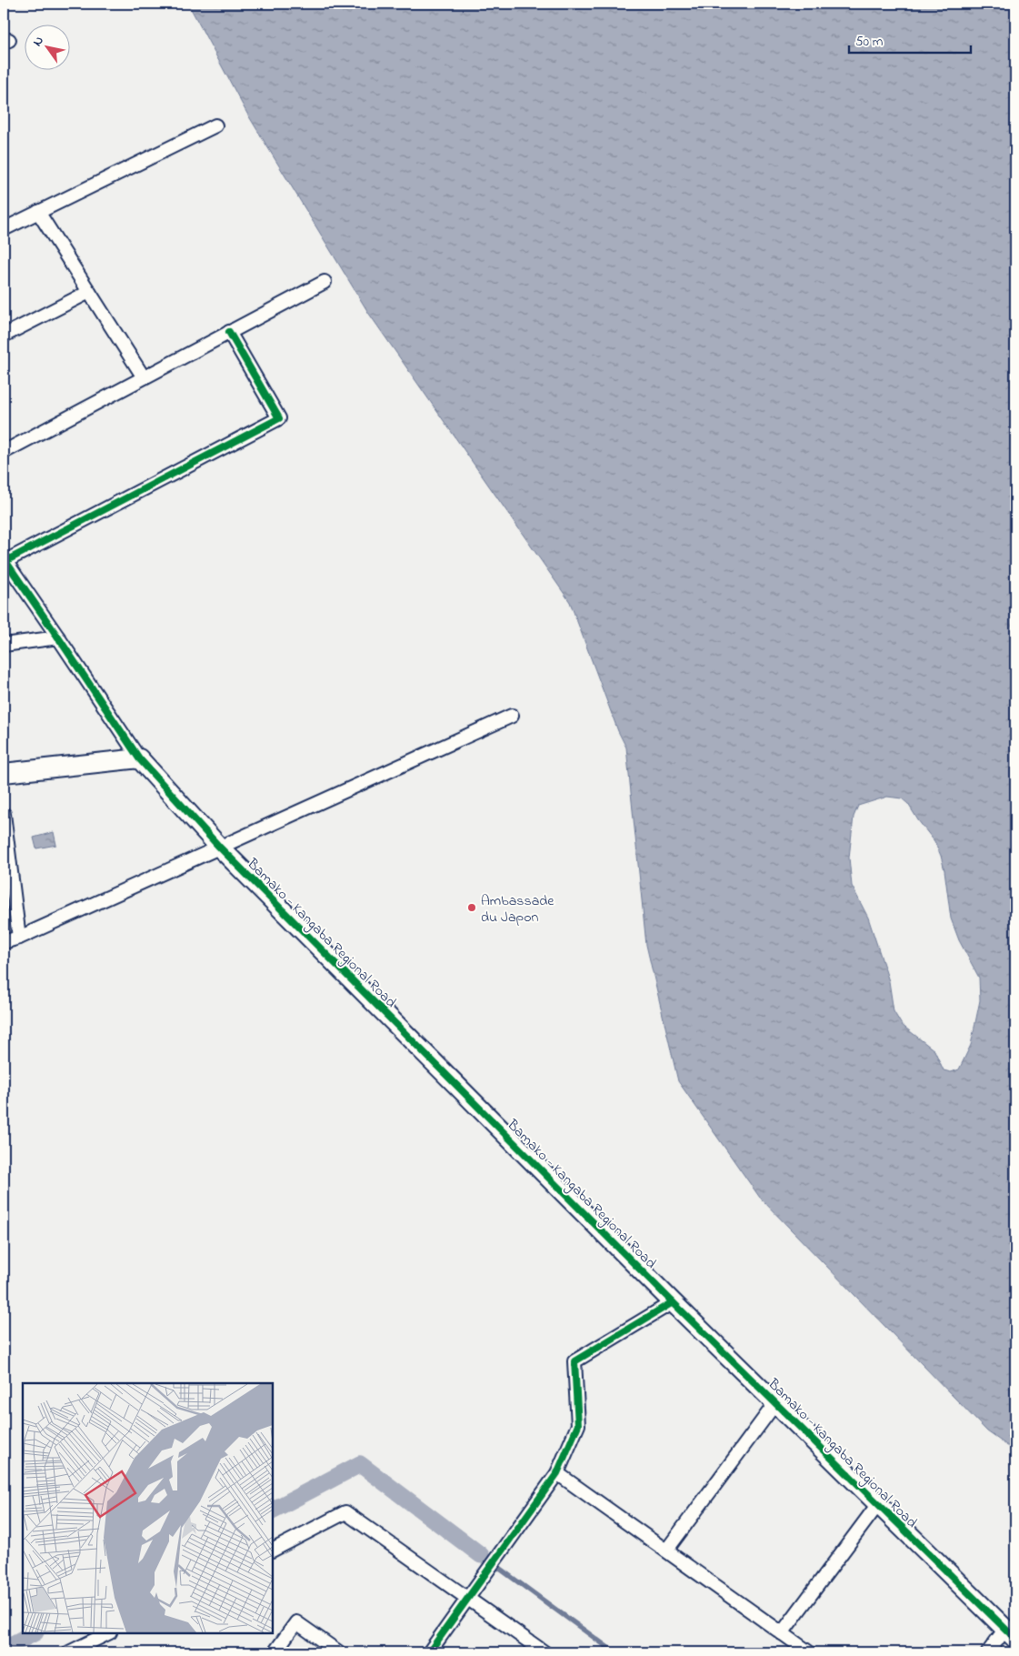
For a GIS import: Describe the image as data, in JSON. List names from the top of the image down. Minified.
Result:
{"streets":{"street":["Bamako - Kangaba Regional Road"]},"places":["Ambassade du Japon"],"scale_bar":"50 m","north":"top left"}
